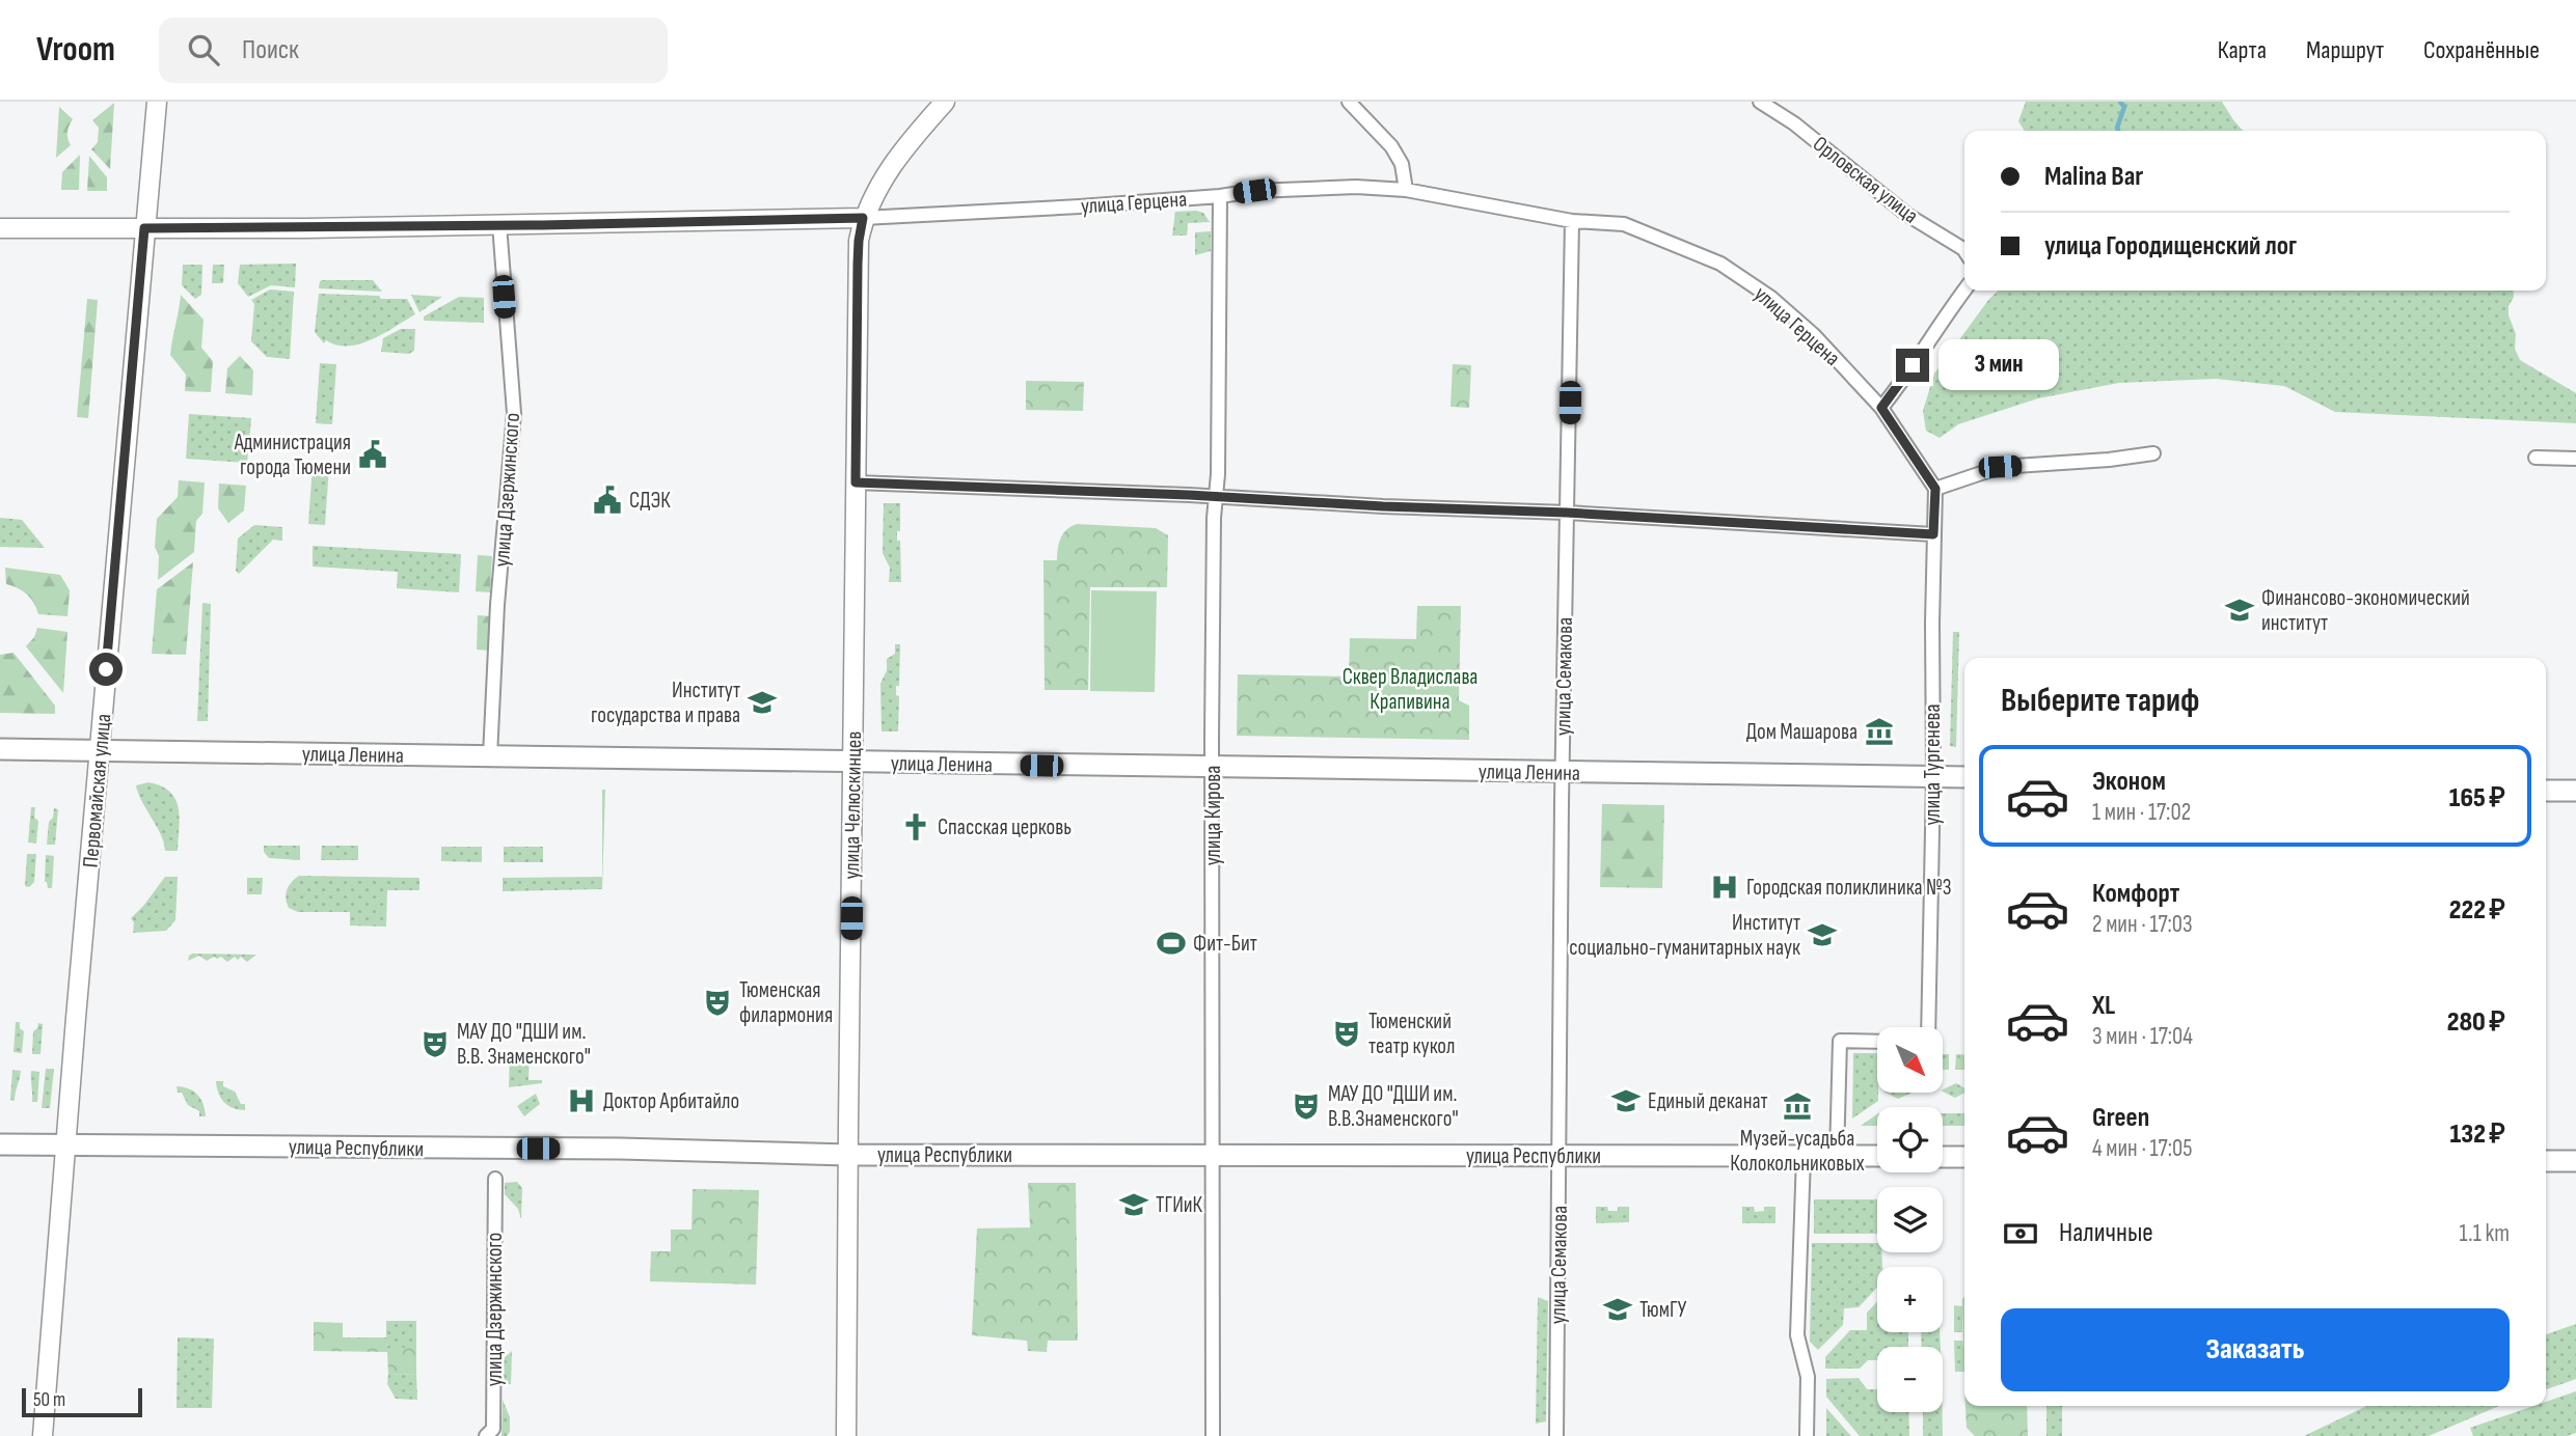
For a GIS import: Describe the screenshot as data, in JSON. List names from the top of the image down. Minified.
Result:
{"streets":{"main road":["улица Ленина","улица Республики"],"street":["Орловская улица","улица Герцена","улица Дзержинского","улица Семакова","улица Тургенева","Первомайская улица","улица Челюскинцев","улица Кирова"]},"crossings":[["улица Герцена","улица Дзержинского"],["улица Герцена","улица Семакова"],["улица Герцена","улица Тургенева"],["улица Герцена","Первомайская улица"],["улица Герцена","улица Челюскинцев"],["улица Герцена","улица Кирова"],["улица Дзержинского","улица Ленина"],["улица Семакова","улица Ленина"],["улица Семакова","улица Республики"],["улица Ленина","улица Тургенева"],["улица Ленина","Первомайская улица"],["улица Ленина","улица Челюскинцев"],["улица Ленина","улица Кирова"],["Первомайская улица","улица Республики"],["улица Челюскинцев","улица Республики"],["улица Кирова","улица Республики"]],"parks":["Сквер Владислава Крапивина"],"places":{"public building":["Администрация города Тюмени","СДЭК"],"school or university":["Финансово-экономический институт","Институт государства и права","Институт социально-гуманитарных наук","Единый деканат","ТГИиК","ТюмГУ"],"museum":["Дом Машарова","Музей-усадьба Колокольниковых"],"church":["Спасская церковь"],"hospital":["Городская поликлиника №3","Доктор Арбитайло"],"sports":["Фит-Бит"],"theatre":["Тюменская филармония","Тюменский театр кукол","МАУ ДО \"ДШИ им. В.В. Знаменского\"","МАУ ДО \"ДШИ им. В.В.Знаменского\""]},"scale_bar":"50 m","north":"bottom right","page":{"header":"Vroom","search":"Поиск","nav":["Карта","Маршрут","Сохранённые"],"banner":["Malina Bar","улица Городищенский лог"],"bubble":"3 мин","heading":"Выберите тариф","list":[{"name":"Эконом","note":"1 мин · 17:02","value":"165 ₽"},{"name":"Комфорт","note":"2 мин · 17:03","value":"222 ₽"},{"name":"XL","note":"3 мин · 17:04","value":"280 ₽"},{"name":"Green","note":"4 мин · 17:05","value":"132 ₽"}],"map_buttons":["+","−"],"pay":["Наличные","1.1 km"],"buttons":"Заказать","scale":"50 m"}}
